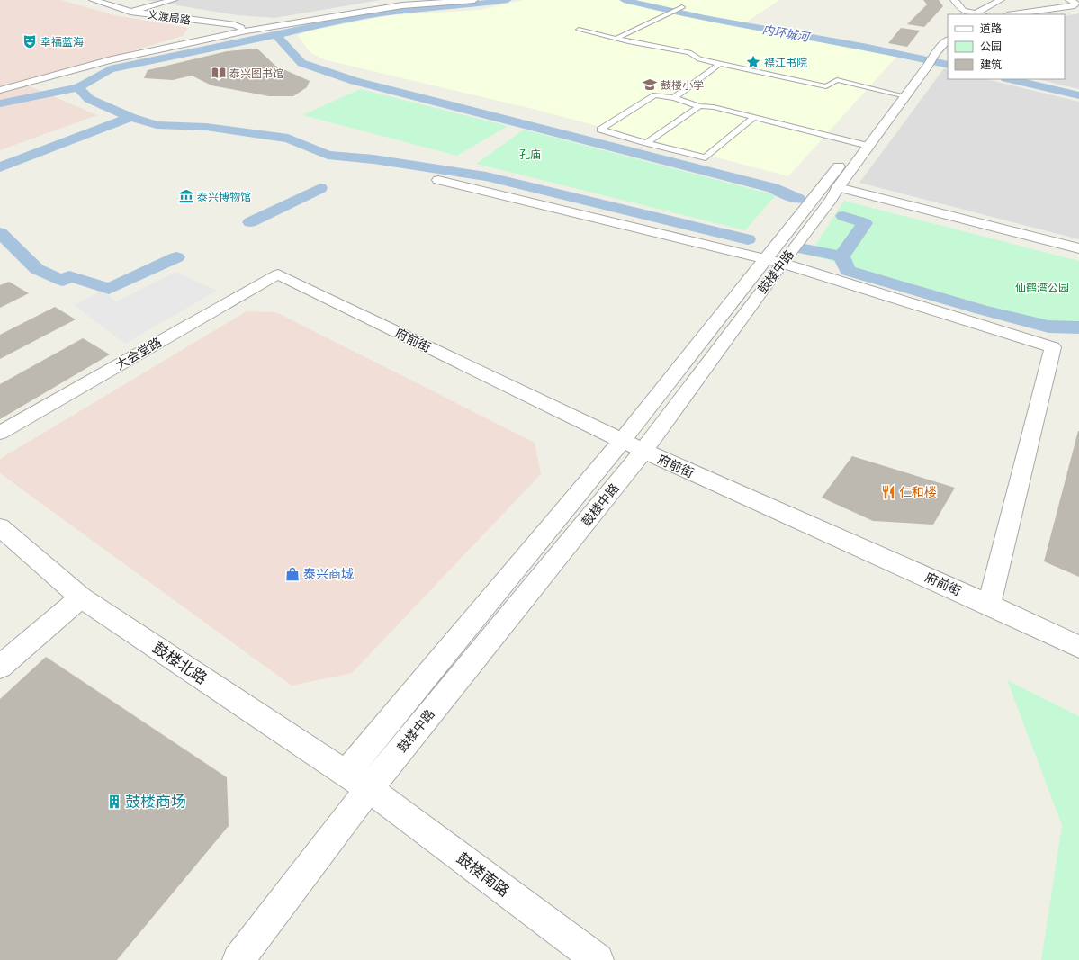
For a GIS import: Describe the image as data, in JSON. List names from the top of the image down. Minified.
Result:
{"streets":{"street":["义渡局路","鼓楼中路","府前街","大会堂路","鼓楼北路","鼓楼南路"]},"crossings":[["鼓楼中路","府前街"],["鼓楼中路","鼓楼北路"],["鼓楼中路","鼓楼南路"],["府前街","大会堂路"],["鼓楼北路","鼓楼南路"]],"water":["内环城河"],"parks":["孔庙","仙鹤湾公园"],"places":{"theatre":["幸福蓝海"],"place":["襟江书院"],"library":["泰兴图书馆"],"school or university":["鼓楼小学"],"museum":["泰兴博物馆"],"restaurant":["仁和楼"],"shop":["泰兴商城"],"building":["鼓楼商场"]},"legend":["道路","公园","建筑"]}
